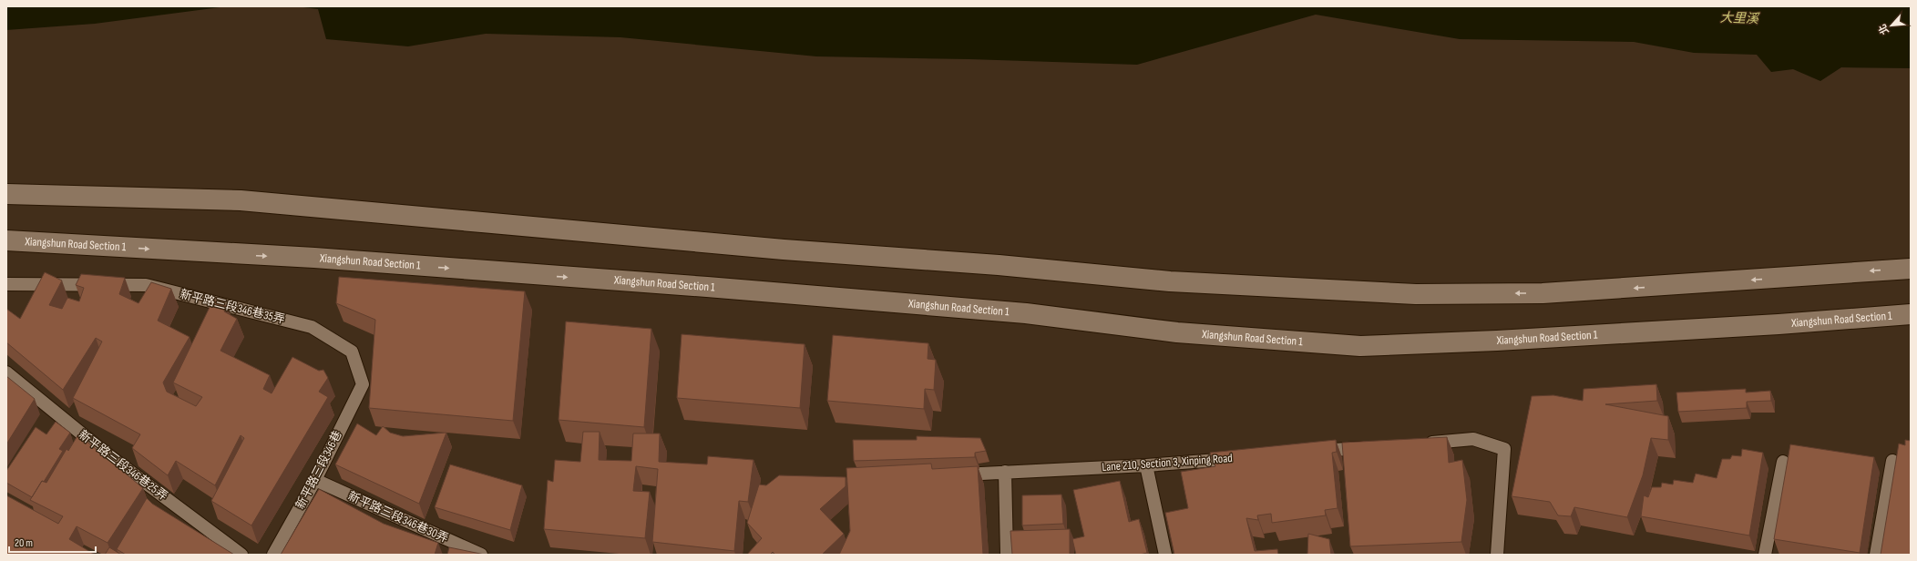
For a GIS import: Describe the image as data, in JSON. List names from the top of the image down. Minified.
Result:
{"streets":{"street":["Xiangshun Road Section 1"],"lane":["新平路三段346巷35弄","Lane 210, Section 3, Xinping Road","新平路三段346巷25弄","新平路三段346巷","新平路三段346巷30弄"]},"crossings":[["新平路三段346巷35弄","新平路三段346巷"],["新平路三段346巷","新平路三段346巷30弄"]],"water":["大里溪"],"scale_bar":"20 m","north":"bottom left"}
